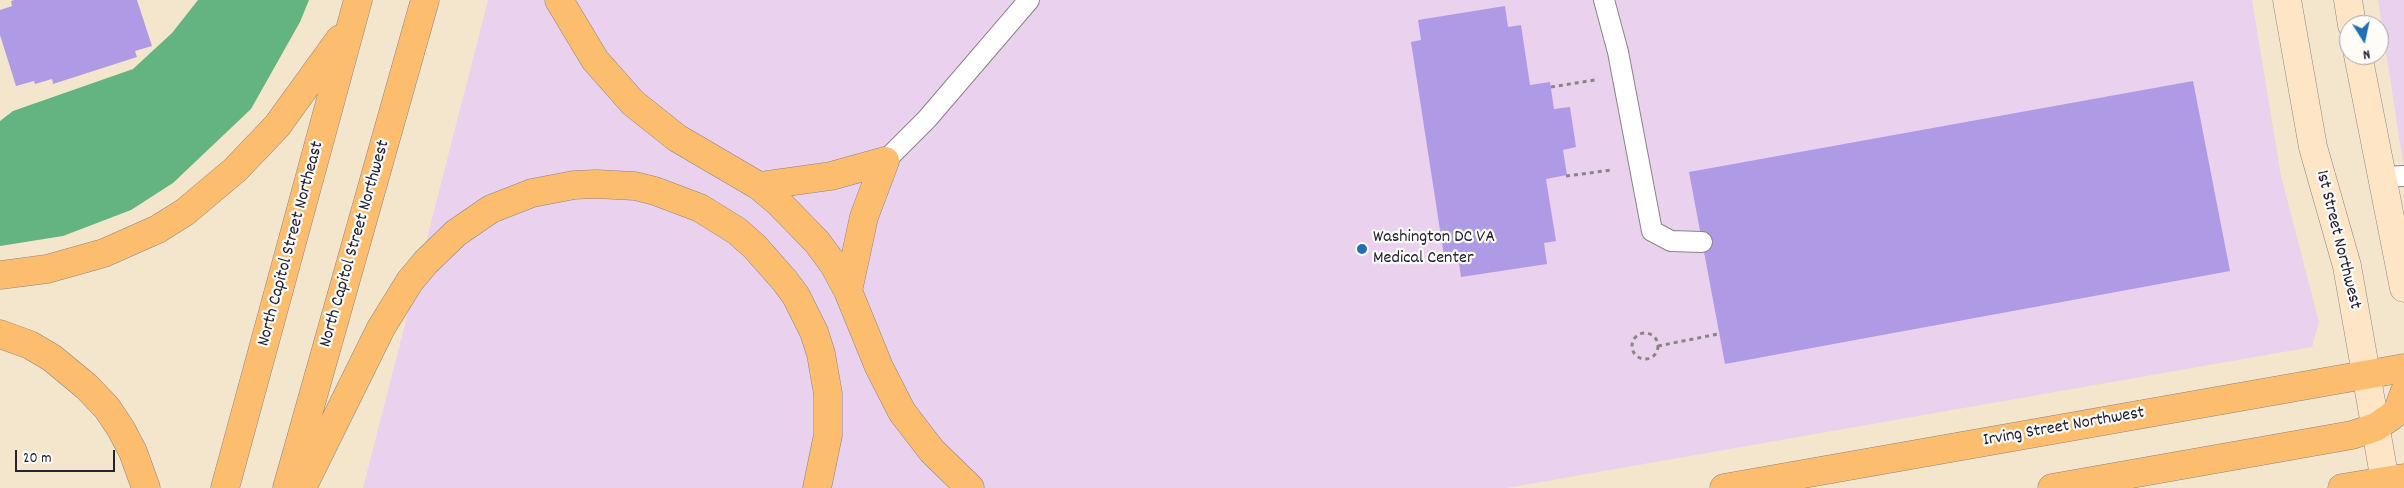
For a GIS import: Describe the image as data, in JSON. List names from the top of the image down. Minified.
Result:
{"streets":{"main road":["North Capitol Street Northeast","North Capitol Street Northwest","Irving Street Northwest"],"street":["1st Street Northwest"]},"crossings":[["1st Street Northwest","Irving Street Northwest"]],"places":["Washington DC VA Medical Center"],"scale_bar":"20 m","north":"bottom"}
